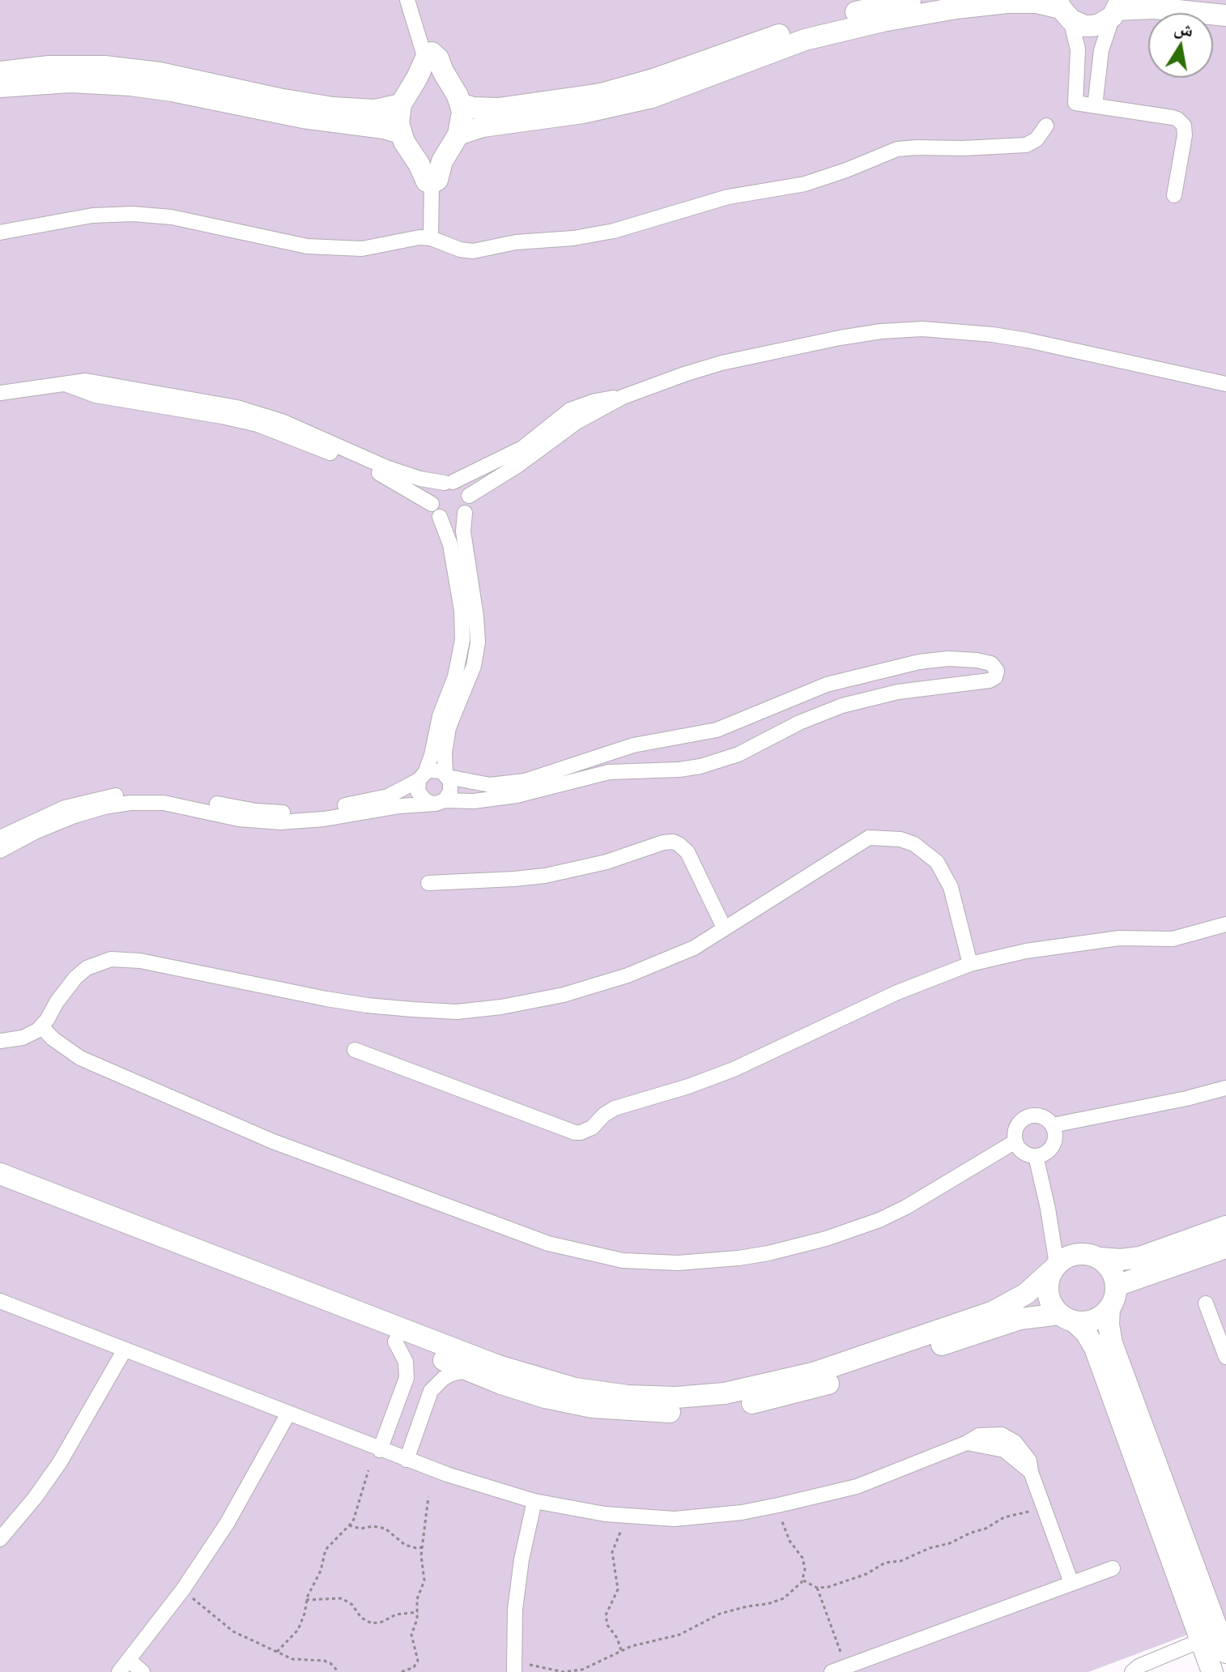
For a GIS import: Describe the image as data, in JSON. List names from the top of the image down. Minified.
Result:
{"north":"top"}
